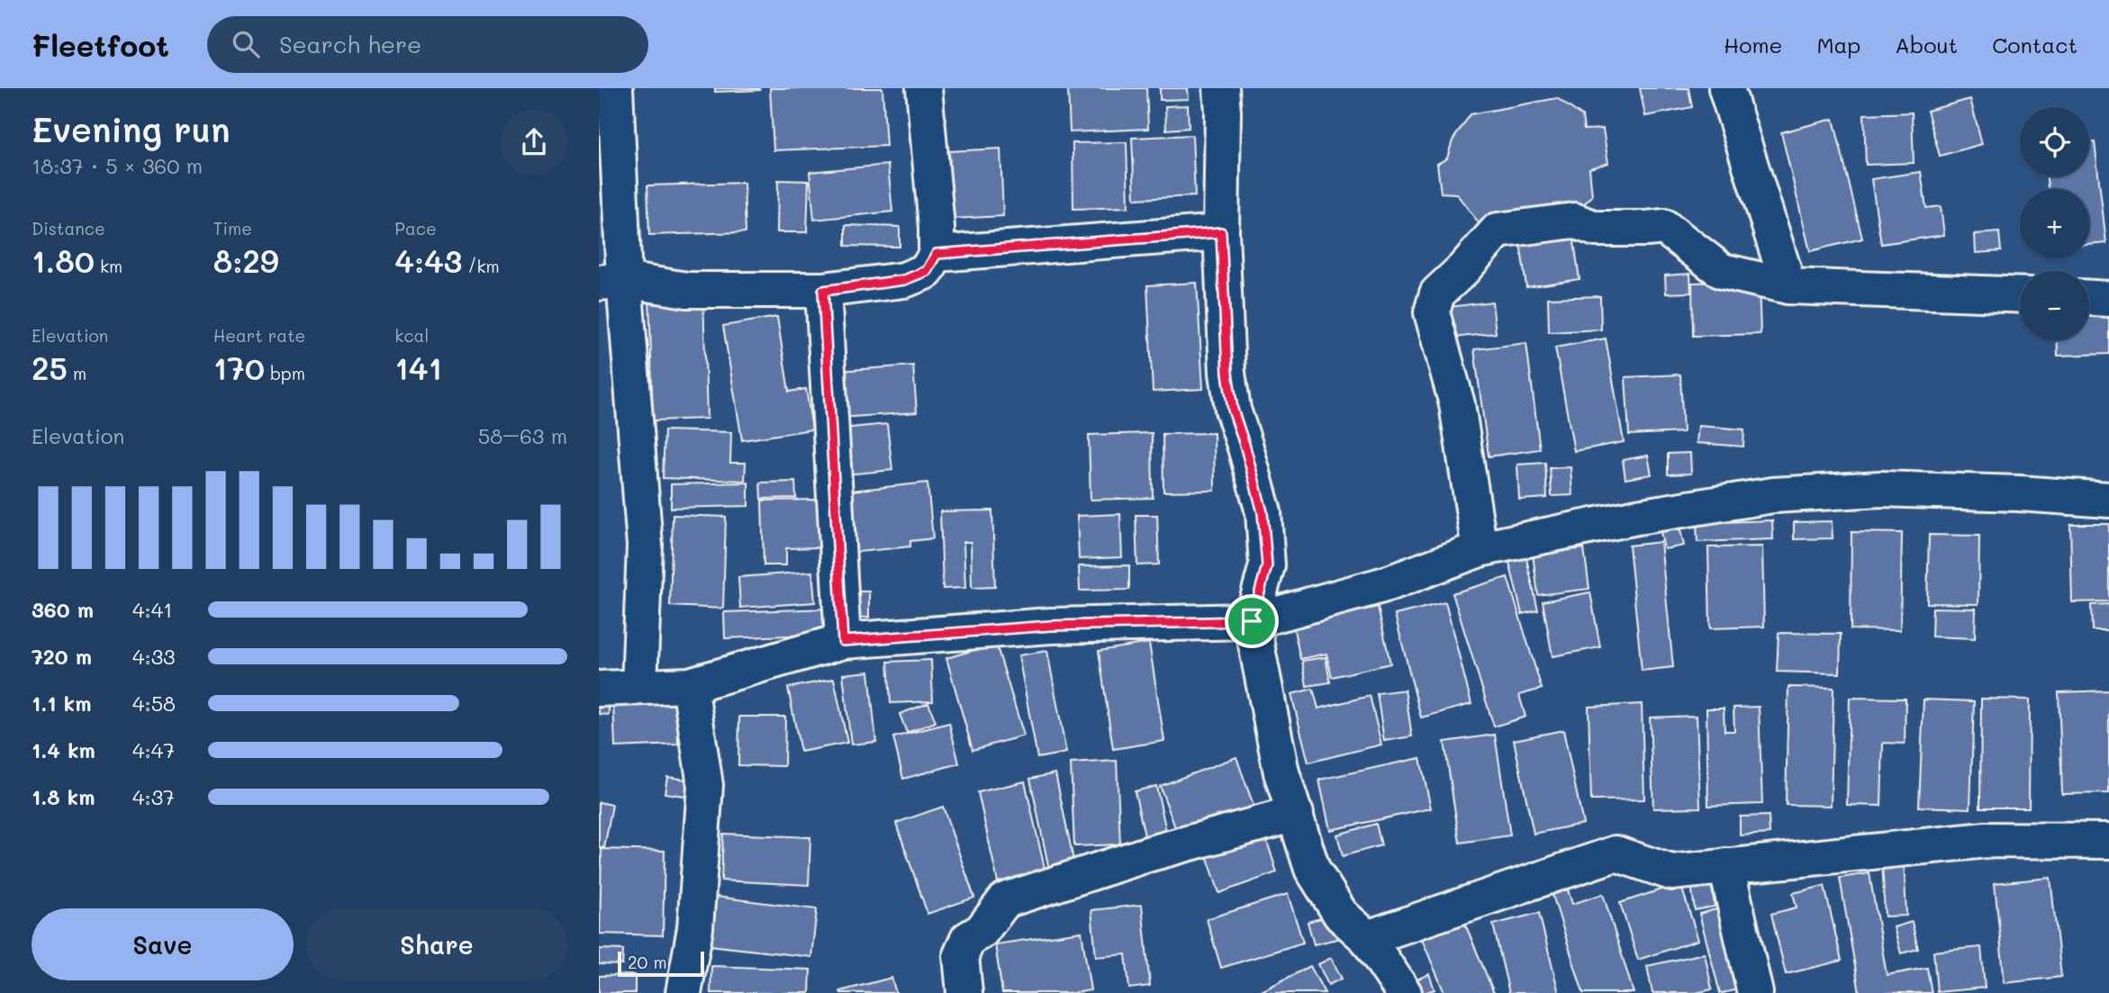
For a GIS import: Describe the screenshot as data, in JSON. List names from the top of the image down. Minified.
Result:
{"scale_bar":"20 m","page":{"header":"Fleetfoot","search":"Search here","nav":["Home","Map","About","Contact"],"heading":["Evening run","18:37 · 5 × 360 m"],"map_buttons":["+","−"],"stats":[["Distance","1.80 km"],["Time","8:29"],["Pace","4:43 /km"],["Elevation","25 m"],["Heart rate","170 bpm"],["kcal","141"]],"chart":["Elevation","58–63 m"],"list":[{"name":"360 m","note":"4:41"},{"name":"720 m","note":"4:33"},{"name":"1.1 km","note":"4:58"},{"name":"1.4 km","note":"4:47"},{"name":"1.8 km","note":"4:37"}],"buttons":["Save","Share"],"scale":"20 m"}}
